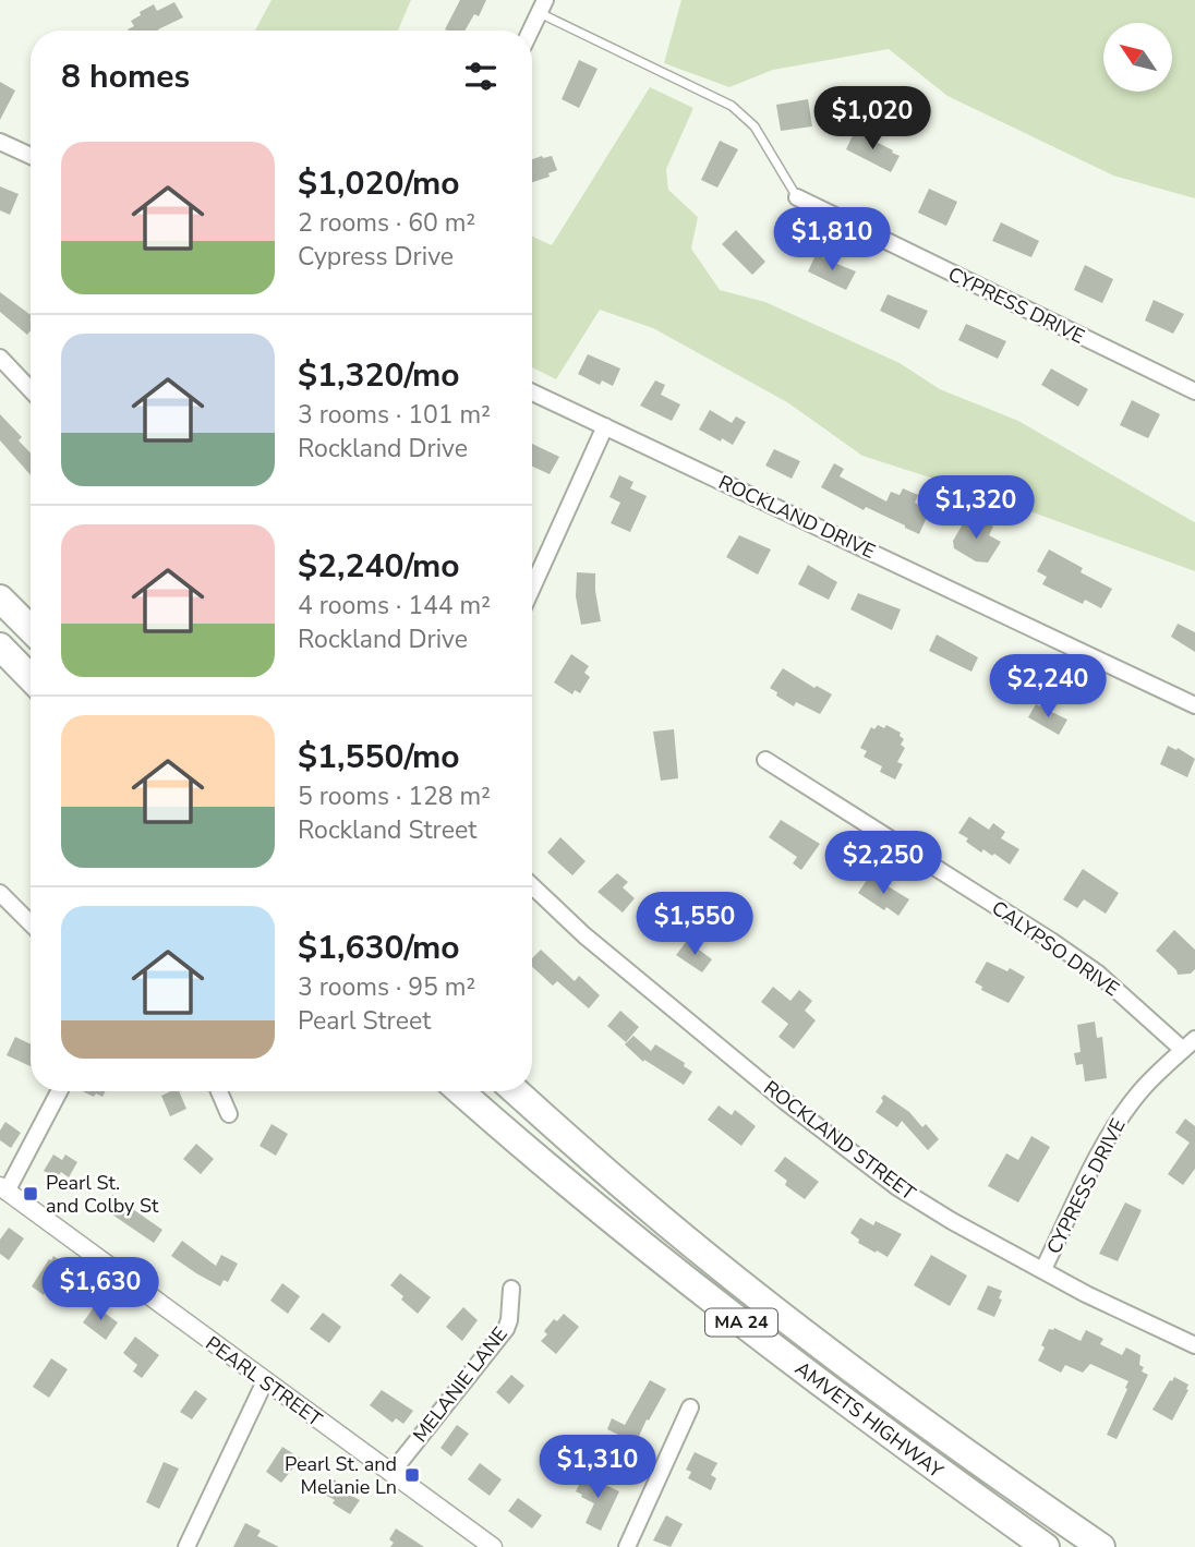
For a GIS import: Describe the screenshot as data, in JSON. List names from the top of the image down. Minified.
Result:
{"streets":{"highway":["MA 24","AMVETS HIGHWAY"],"street":["CYPRESS DRIVE","ROCKLAND DRIVE","CALYPSO DRIVE","ROCKLAND STREET","PEARL STREET","MELANIE LANE"]},"crossings":[["CYPRESS DRIVE","CALYPSO DRIVE"],["CYPRESS DRIVE","ROCKLAND STREET"],["PEARL STREET","MELANIE LANE"]],"places":{"transit":["Pearl St. and Colby St","Pearl St. and Melanie Ln"]},"north":"top left","page":{"heading":"8 homes","price":["$1,020","$1,810","$1,320","$2,240","$2,250","$1,550","$1,630","$1,310"],"list":[{"name":"$1,020/mo","note":"2 rooms · 60 m² · Cypress Drive"},{"name":"$1,320/mo","note":"3 rooms · 101 m² · Rockland Drive"},{"name":"$2,240/mo","note":"4 rooms · 144 m² · Rockland Drive"},{"name":"$1,550/mo","note":"5 rooms · 128 m² · Rockland Street"},{"name":"$1,630/mo","note":"3 rooms · 95 m² · Pearl Street"}]}}
